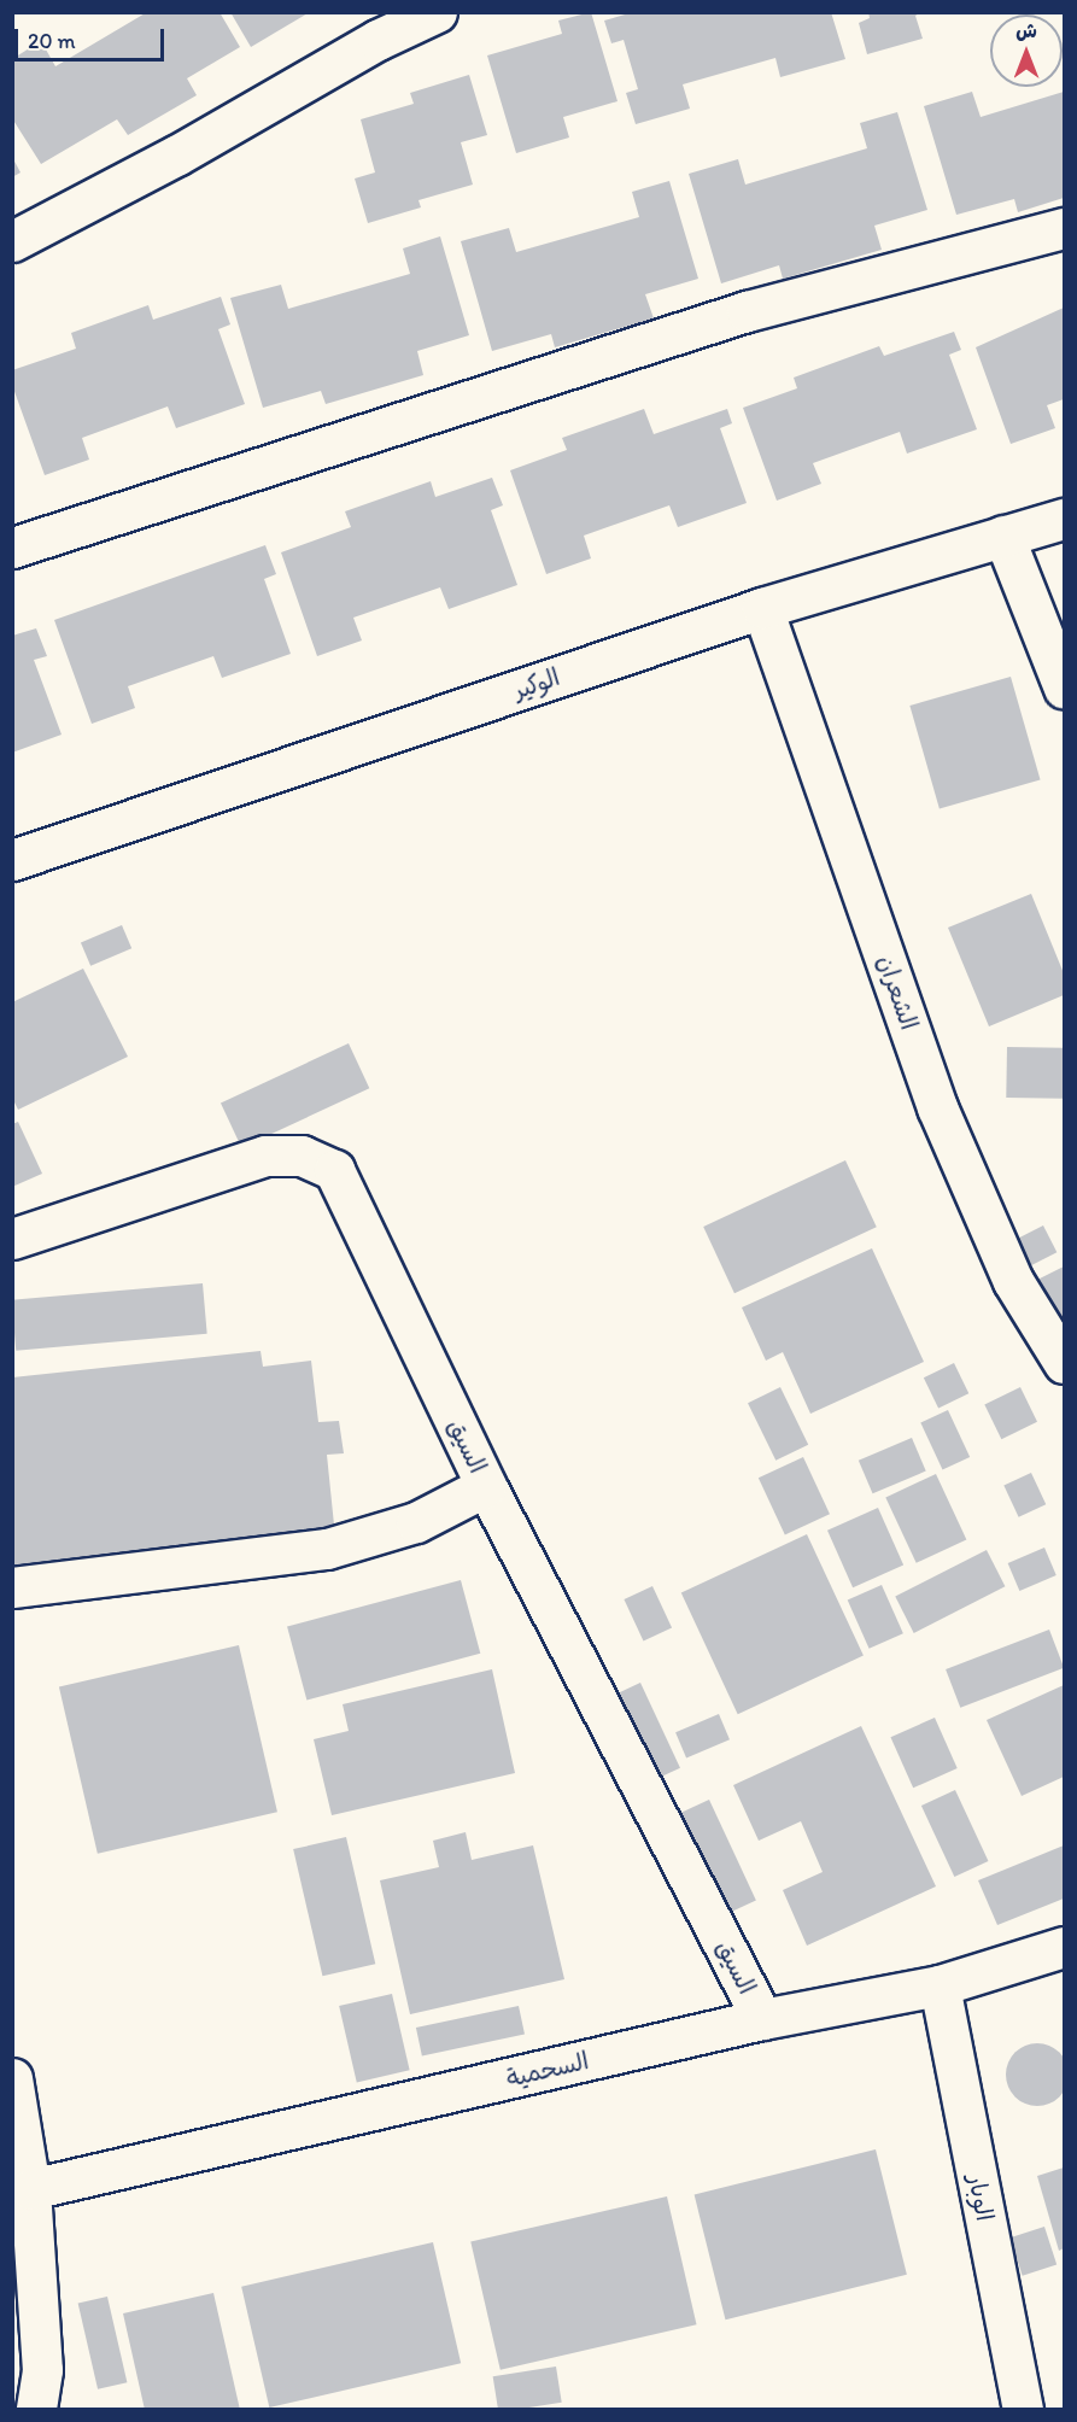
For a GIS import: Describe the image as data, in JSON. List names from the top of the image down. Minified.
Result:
{"streets":{"street":["الوكير","الشعران","السيق","السحمية","الوبار"]},"crossings":[["الوكير","الشعران"],["السيق","السحمية"],["السحمية","الوبار"]],"scale_bar":"20 m","north":"top"}
